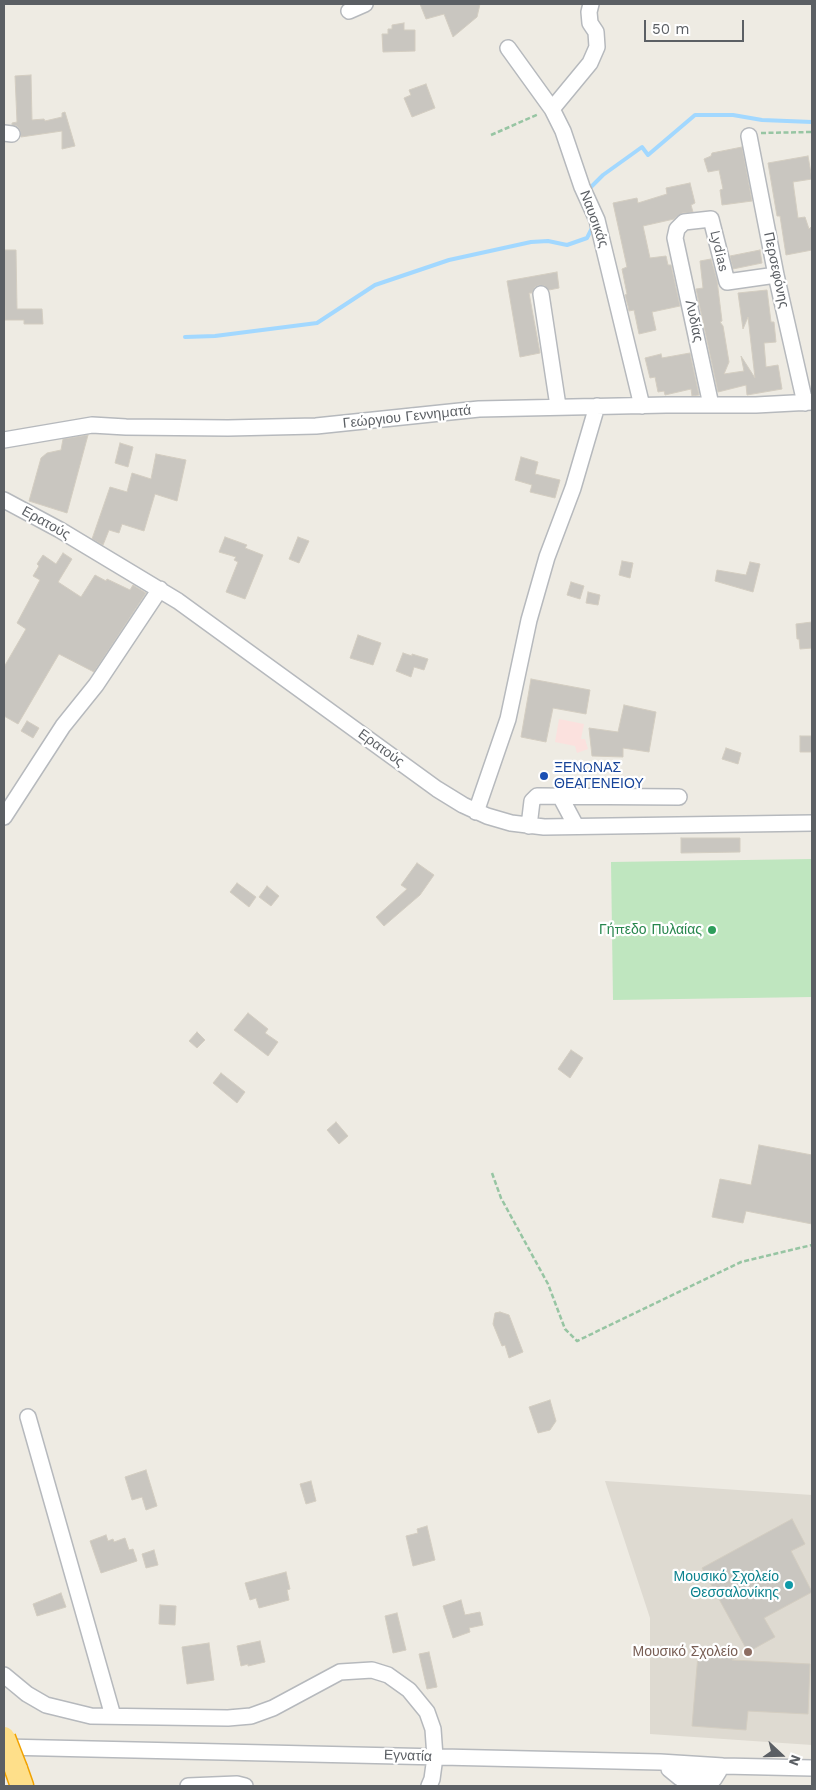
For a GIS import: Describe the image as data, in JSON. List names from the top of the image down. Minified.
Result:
{"streets":{"street":["Ναυσικάς","Lydias","Περσεφόνης","Λυδίας","Γεώργιου Γεννηματά","Ερατούς","Εγνατία"]},"crossings":[["Ναυσικάς","Γεώργιου Γεννηματά"],["Lydias","Περσεφόνης"],["Lydias","Λυδίας"],["Περσεφόνης","Γεώργιου Γεννηματά"],["Λυδίας","Γεώργιου Γεννηματά"]],"places":["ΞΕΝΩΝΑΣ ΘΕΑΓΕΝΕΙΟΥ","Γήπεδο Πυλαίας","Μουσικό Σχολείο Θεσσαλονίκης","Μουσικό Σχολείο"],"scale_bar":"50 m","north":"right"}
